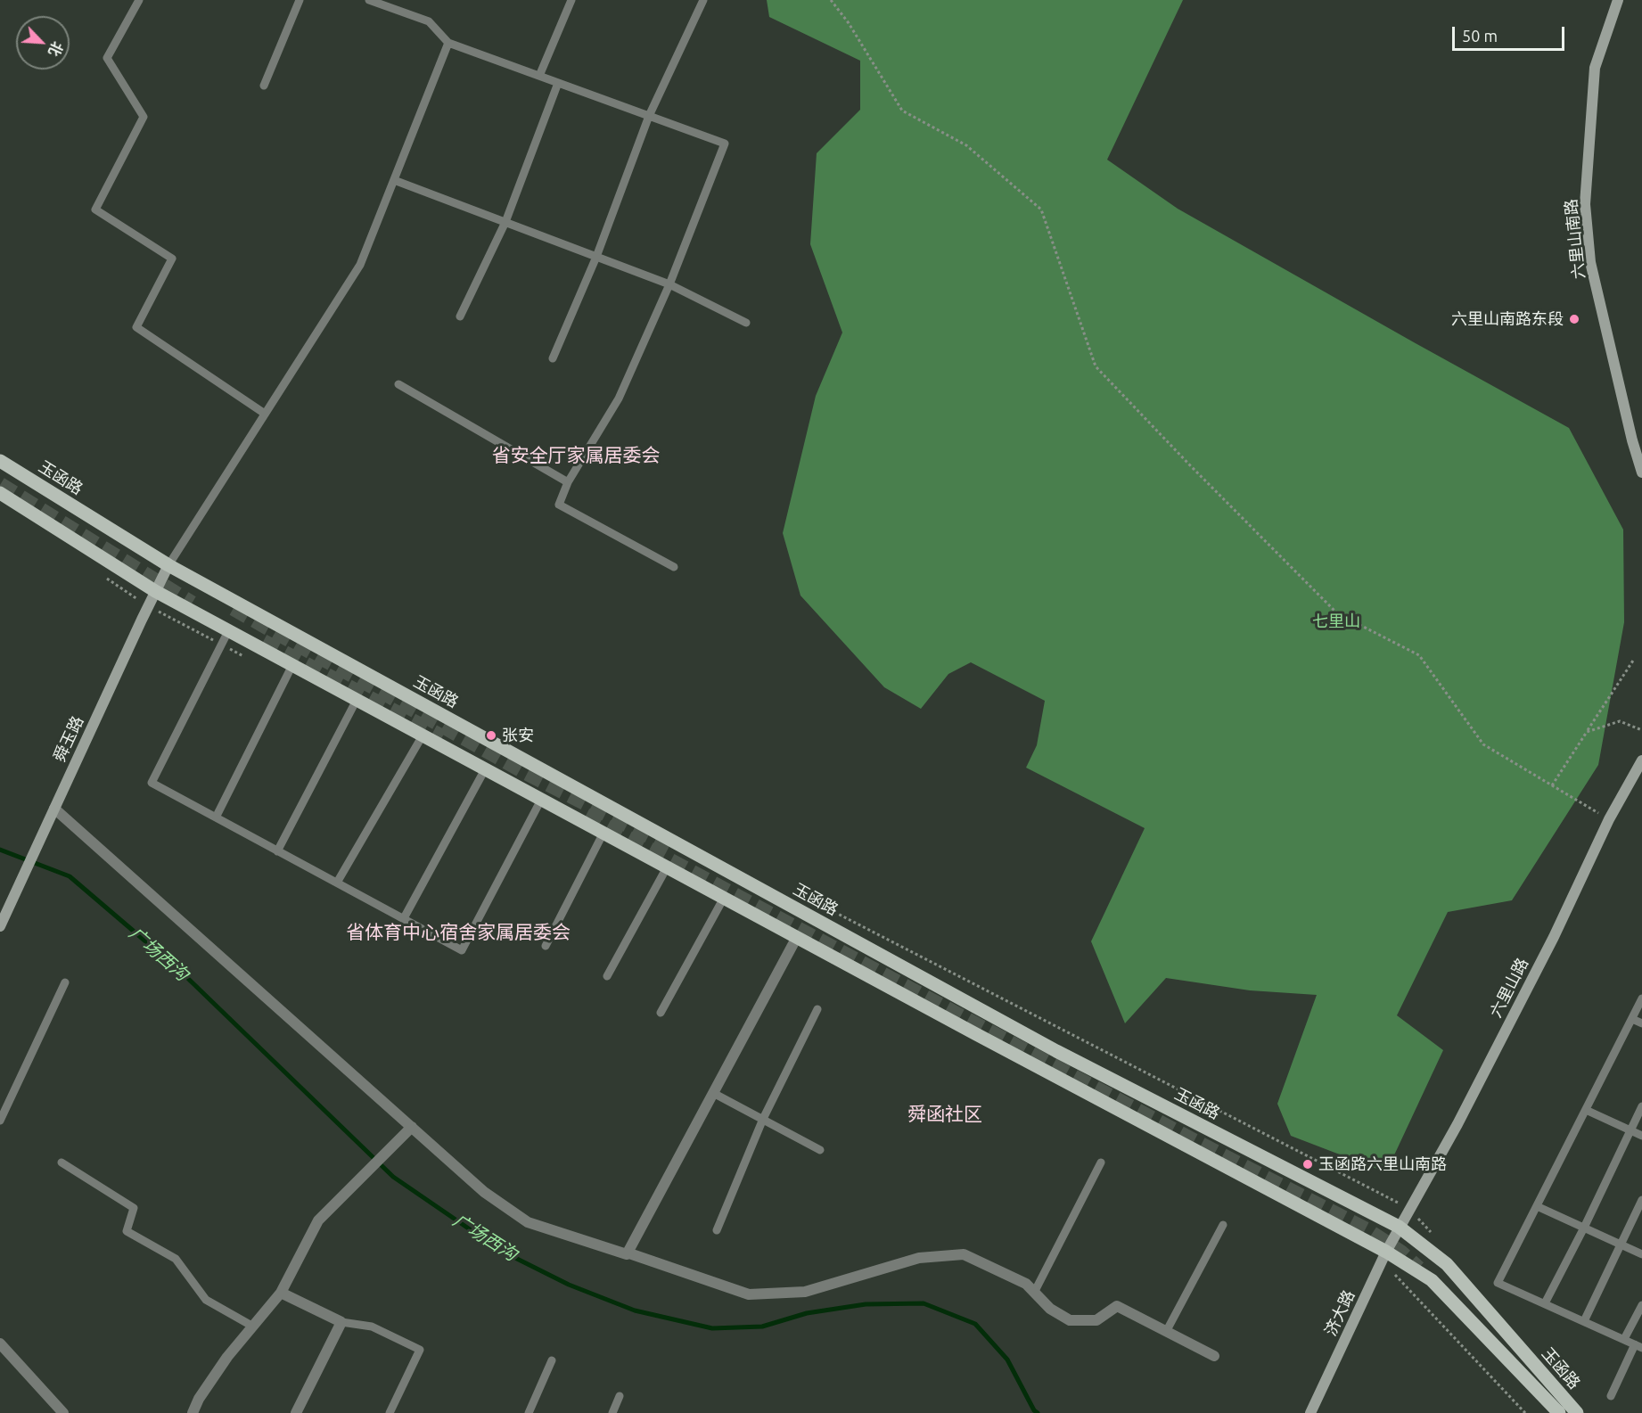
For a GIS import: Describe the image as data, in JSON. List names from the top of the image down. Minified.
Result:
{"streets":{"main road":["六里山南路","玉函路","舜玉路","六里山路","济大路"]},"crossings":[["玉函路","舜玉路"],["玉函路","六里山路"],["玉函路","济大路"],["六里山路","济大路"]],"districts":["省安全厅家属居委会","省体育中心宿舍家属居委会","舜函社区"],"water":["广场西沟"],"parks":["七里山"],"places":["六里山南路东段","张安","玉函路六里山南路"],"scale_bar":"50 m","north":"bottom right"}
